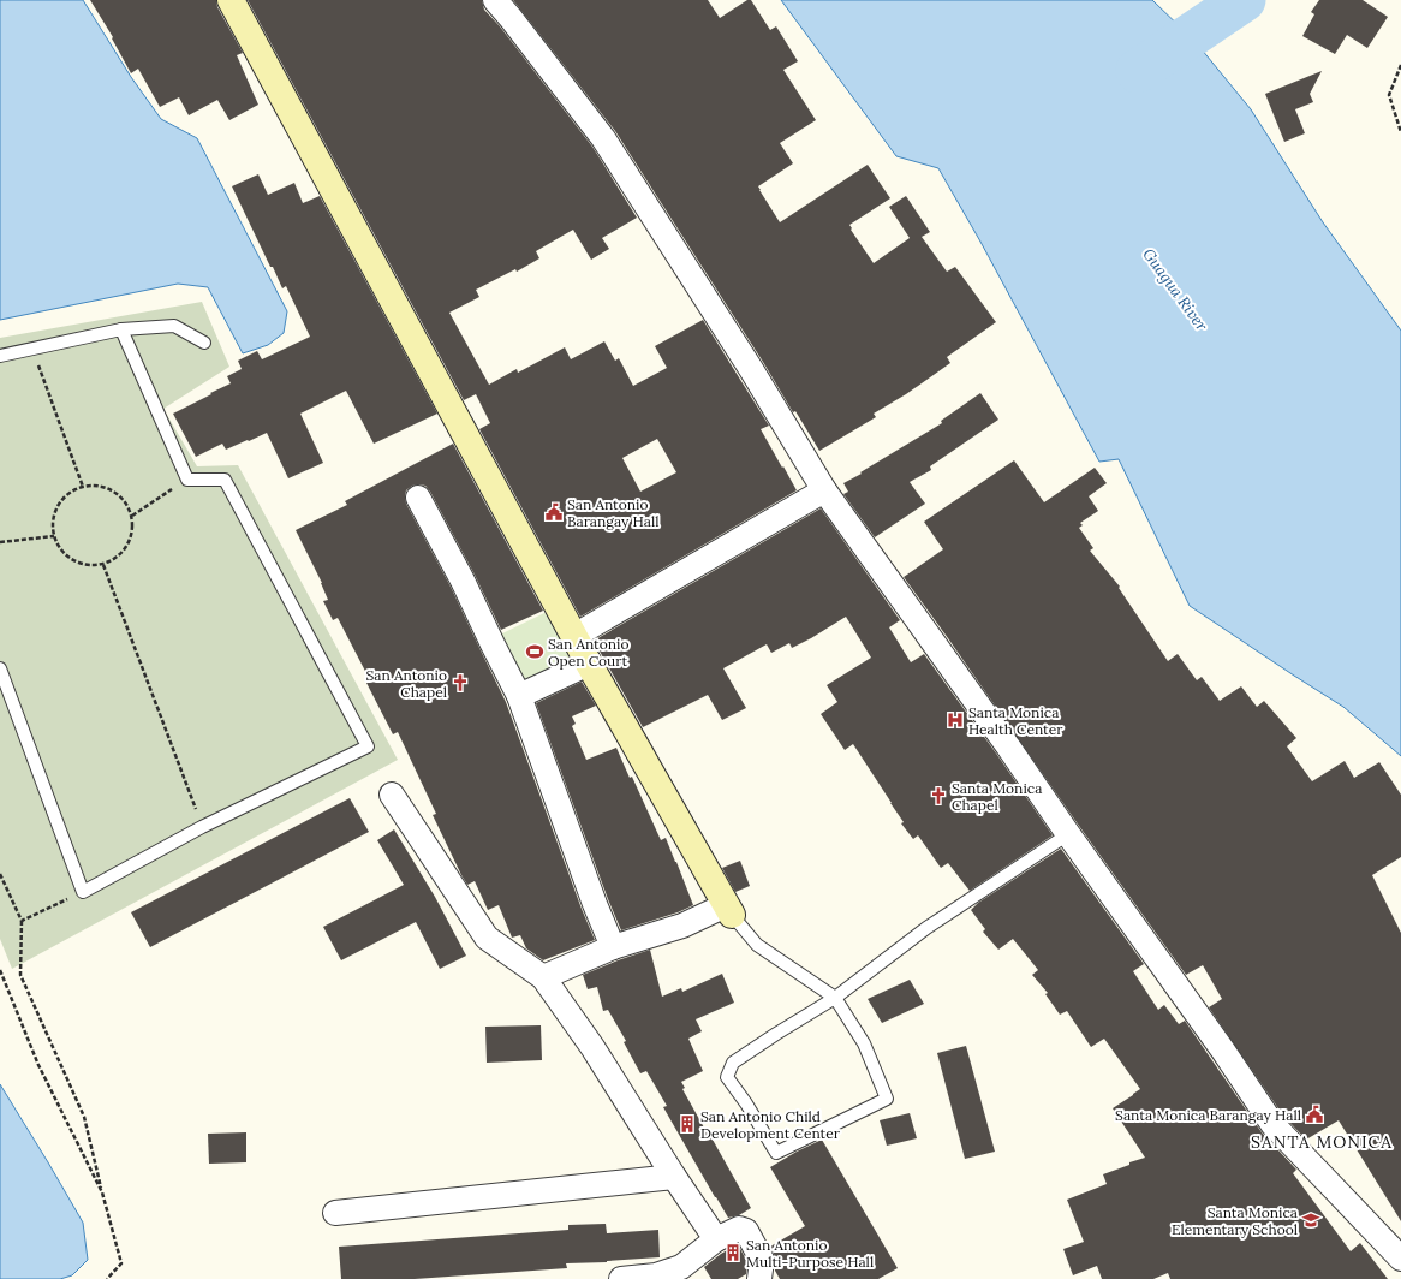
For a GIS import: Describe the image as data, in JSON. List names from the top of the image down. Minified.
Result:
{"districts":["SANTA MONICA"],"water":["Guagua River"],"places":{"public building":["San Antonio Barangay Hall","Santa Monica Barangay Hall"],"sports":["San Antonio Open Court"],"church":["San Antonio Chapel","Santa Monica Chapel"],"hospital":["Santa Monica Health Center"],"building":["San Antonio Child Development Center","San Antonio Multi-Purpose Hall"],"school or university":["Santa Monica Elementary School"]}}
